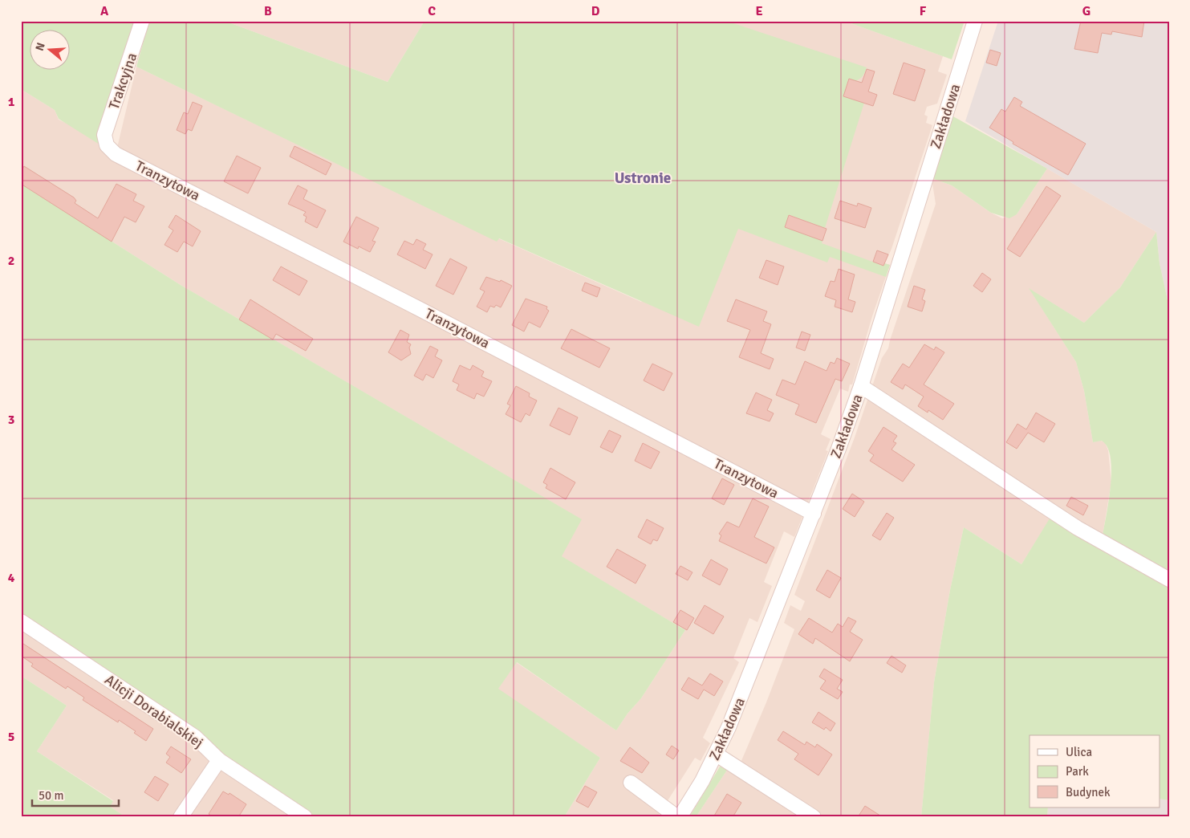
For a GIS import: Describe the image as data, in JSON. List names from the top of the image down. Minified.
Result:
{"streets":{"street":["Trakcyjna","Zakładowa","Tranzytowa","Alicji Dorabialskiej"]},"crossings":[["Trakcyjna","Tranzytowa"],["Zakładowa","Tranzytowa"]],"districts":["Ustronie"],"legend":["Ulica","Park","Budynek"],"scale_bar":"50 m","north":"left","grid":{"columns":["A","B","C","D","E","F","G"],"rows":["1","2","3","4","5"]}}
